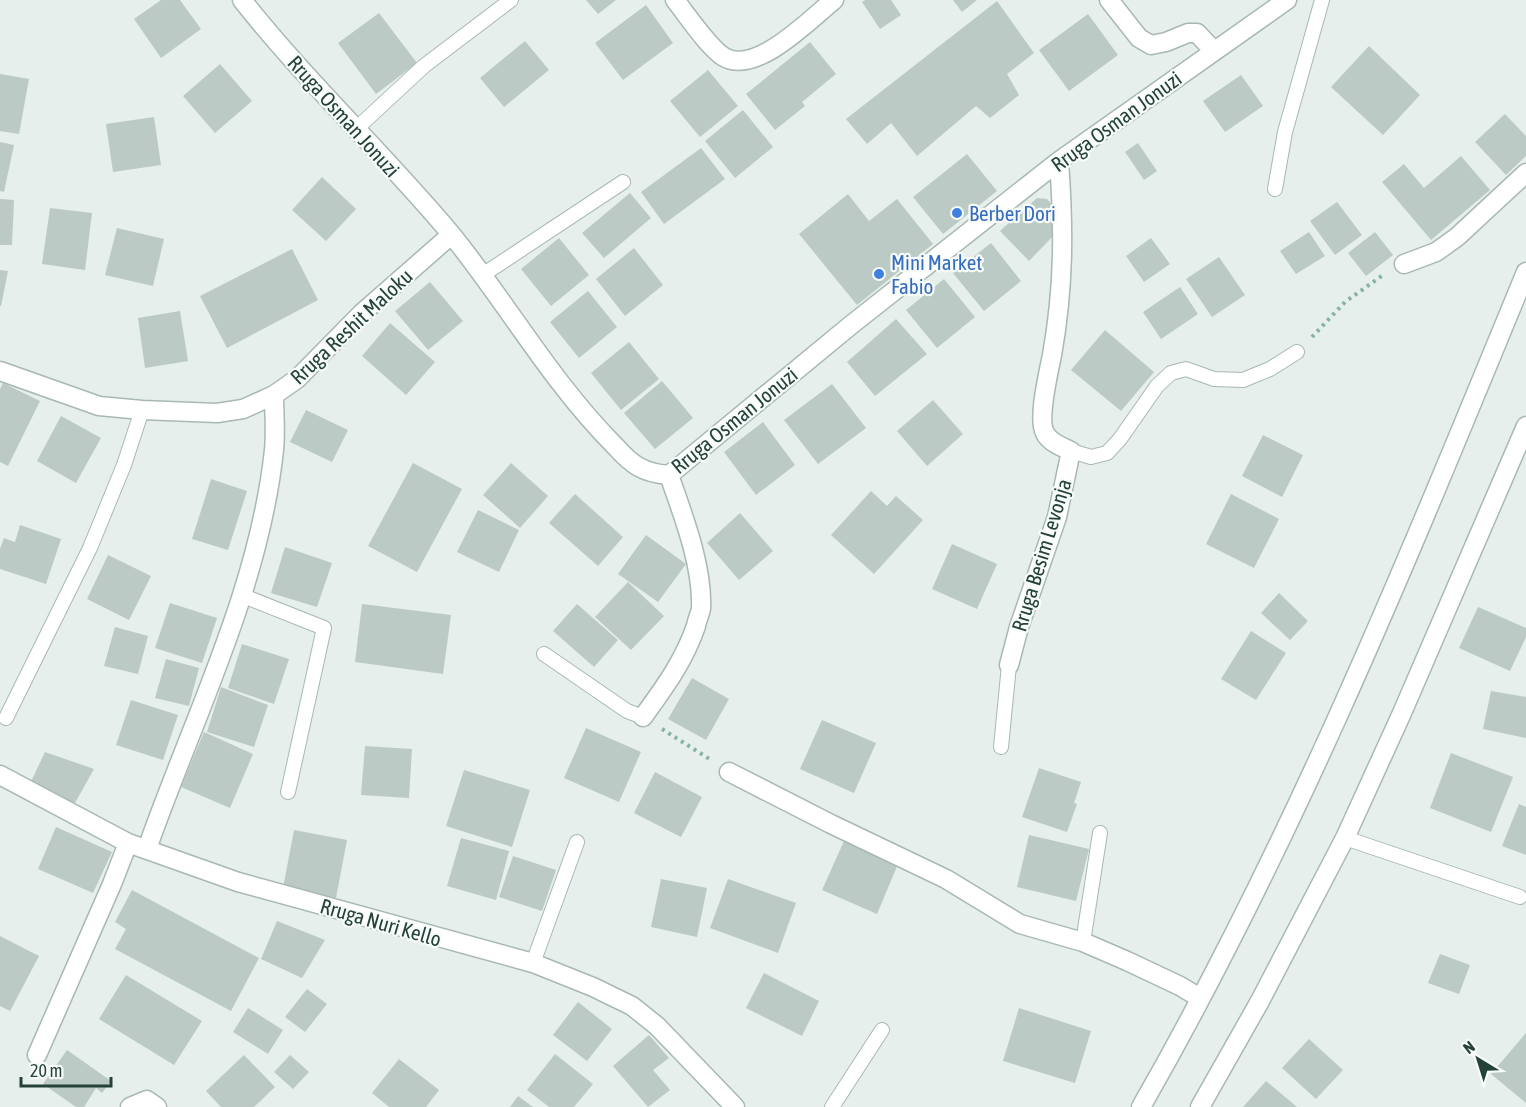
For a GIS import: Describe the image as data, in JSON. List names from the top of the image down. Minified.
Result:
{"streets":{"street":["Rruga Osman Jonuzi","Rruga Reshit Maloku","Rruga Besim Levonja","Rruga Nuri Kello"]},"crossings":[["Rruga Osman Jonuzi","Rruga Reshit Maloku"],["Rruga Osman Jonuzi","Rruga Besim Levonja"]],"places":["Berber Dori","Mini Market Fabio"],"scale_bar":"20 m","north":"top left"}
